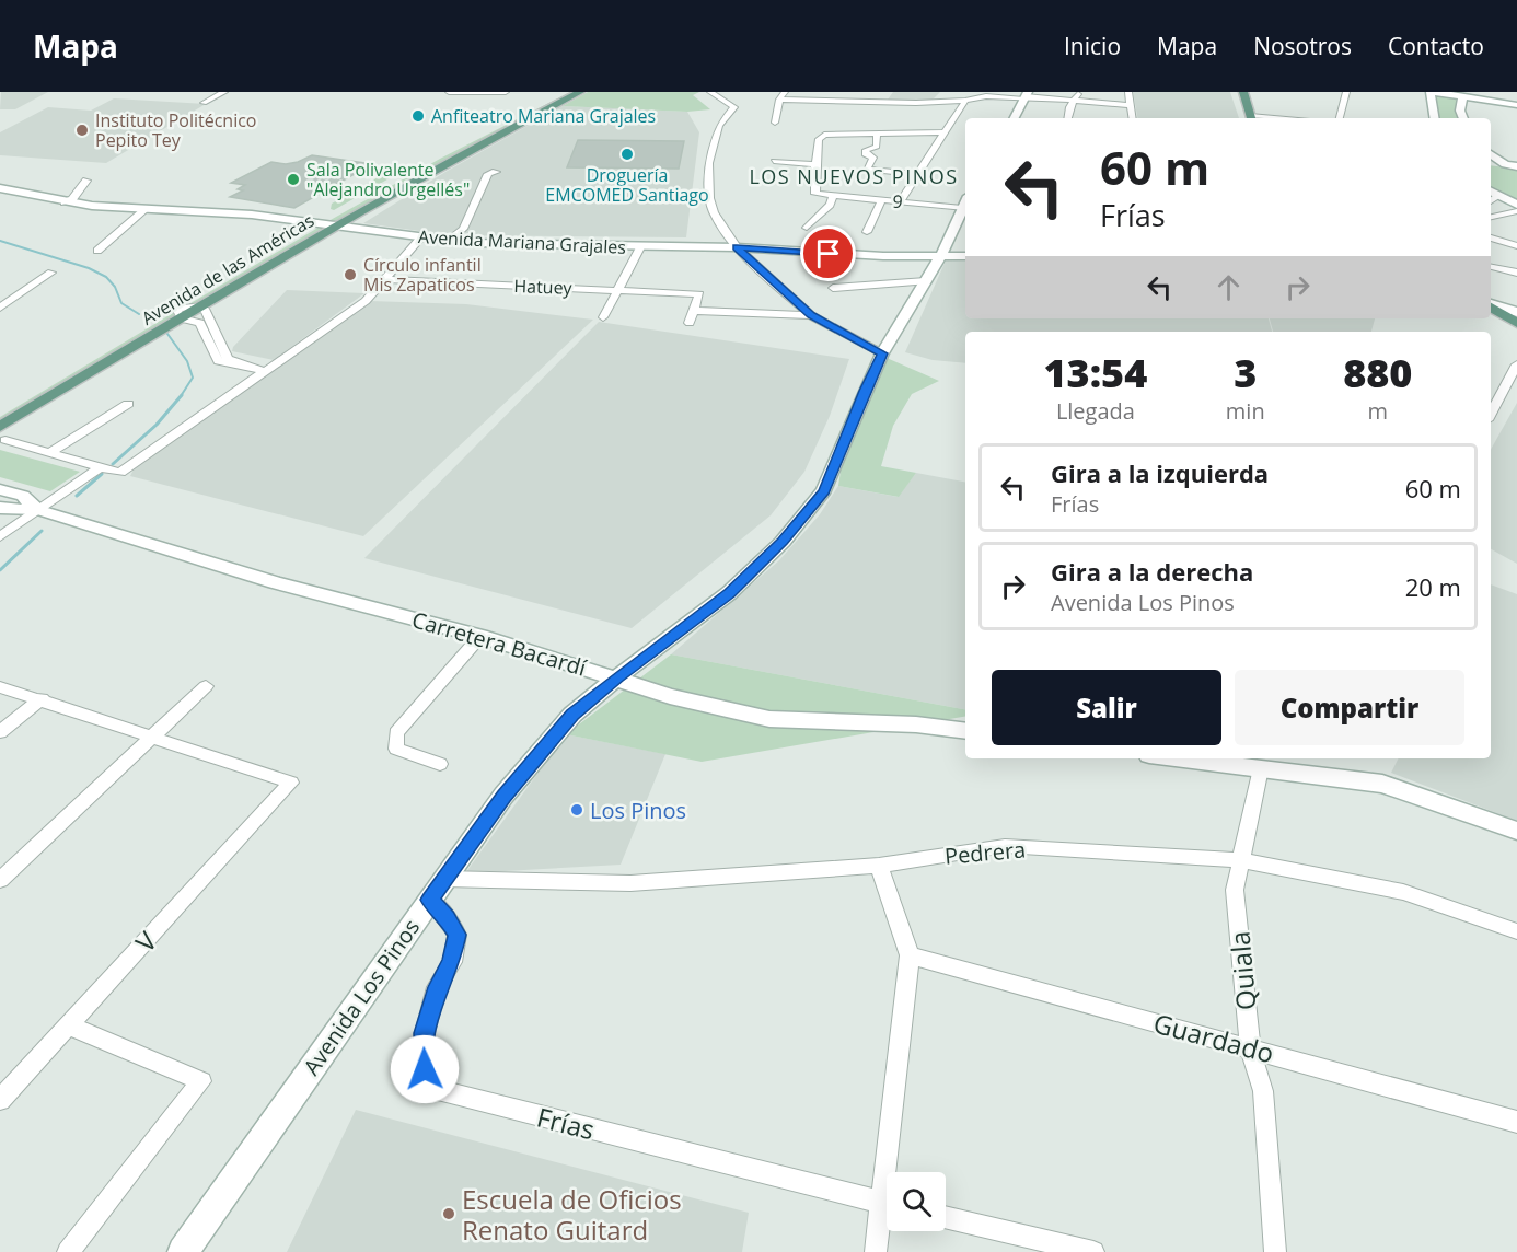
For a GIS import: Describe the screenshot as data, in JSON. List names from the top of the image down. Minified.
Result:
{"streets":{"main road":["Avenida de las Américas"],"street":["9","Avenida Mariana Grajales","Hatuey","Carretera Bacardí","Pedrera","V","Quiala","Avenida Los Pinos","Guardado","Frías"]},"crossings":[["9","Avenida Los Pinos"],["Avenida Mariana Grajales","Avenida de las Américas"],["Avenida Mariana Grajales","Avenida Los Pinos"],["Carretera Bacardí","Avenida Los Pinos"],["Pedrera","Quiala"],["Pedrera","Avenida Los Pinos"],["Quiala","Guardado"],["Avenida Los Pinos","Frías"]],"districts":["LOS NUEVOS PINOS"],"places":["Anfiteatro Mariana Grajales","Instituto Politécnico Pepito Tey","Droguería EMCOMED Santiago","Sala Polivalente \"Alejandro Urgellés\"","Círculo infantil Mis Zapaticos","Los Pinos","Escuela de Oficios Renato Guitard"],"page":{"header":"Mapa","nav":["Inicio","Mapa","Nosotros","Contacto"],"turn":["60 m","Frías"],"eta":["13:54","Llegada","3","min","880","m"],"list":[{"name":"Gira a la izquierda","note":"Frías","value":"60 m"},{"name":"Gira a la derecha","note":"Avenida Los Pinos","value":"20 m"}],"buttons":["Salir","Compartir"]}}
